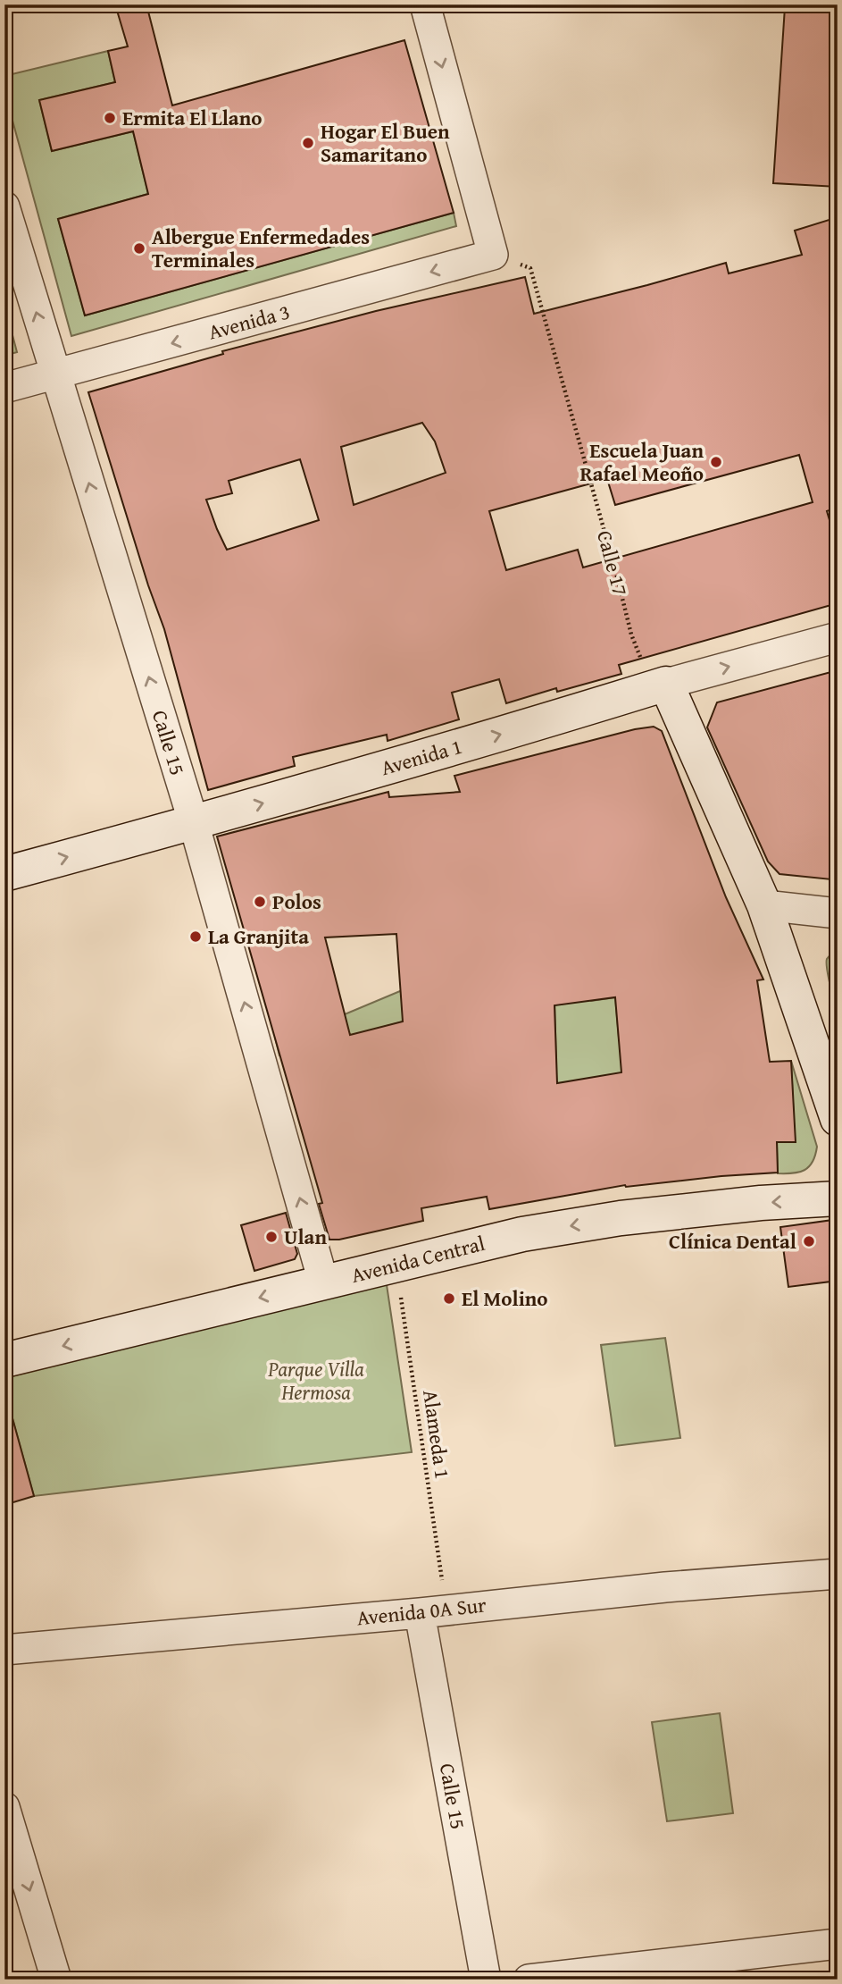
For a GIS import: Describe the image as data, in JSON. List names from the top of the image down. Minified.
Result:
{"streets":{"main road":["Avenida 1","Avenida Central"],"street":["Avenida 3","Calle 15","Avenida 0A Sur"],"path":["Calle 17","Alameda 1"]},"crossings":[["Avenida 3","Calle 17"],["Avenida 3","Calle 15"],["Calle 17","Avenida 1"],["Calle 15","Avenida 1"],["Calle 15","Avenida Central"],["Calle 15","Alameda 1"],["Calle 15","Avenida 0A Sur"],["Avenida Central","Alameda 1"],["Alameda 1","Avenida 0A Sur"]],"one_way":["Avenida 3","Calle 15","Avenida 1","Avenida Central"],"parks":["Parque Villa Hermosa"],"places":["Ermita El Llano","Hogar El Buen Samaritano","Albergue Enfermedades Terminales","Escuela Juan Rafael Meoño","Polos","La Granjita","Ulan","Clínica Dental","El Molino"]}
